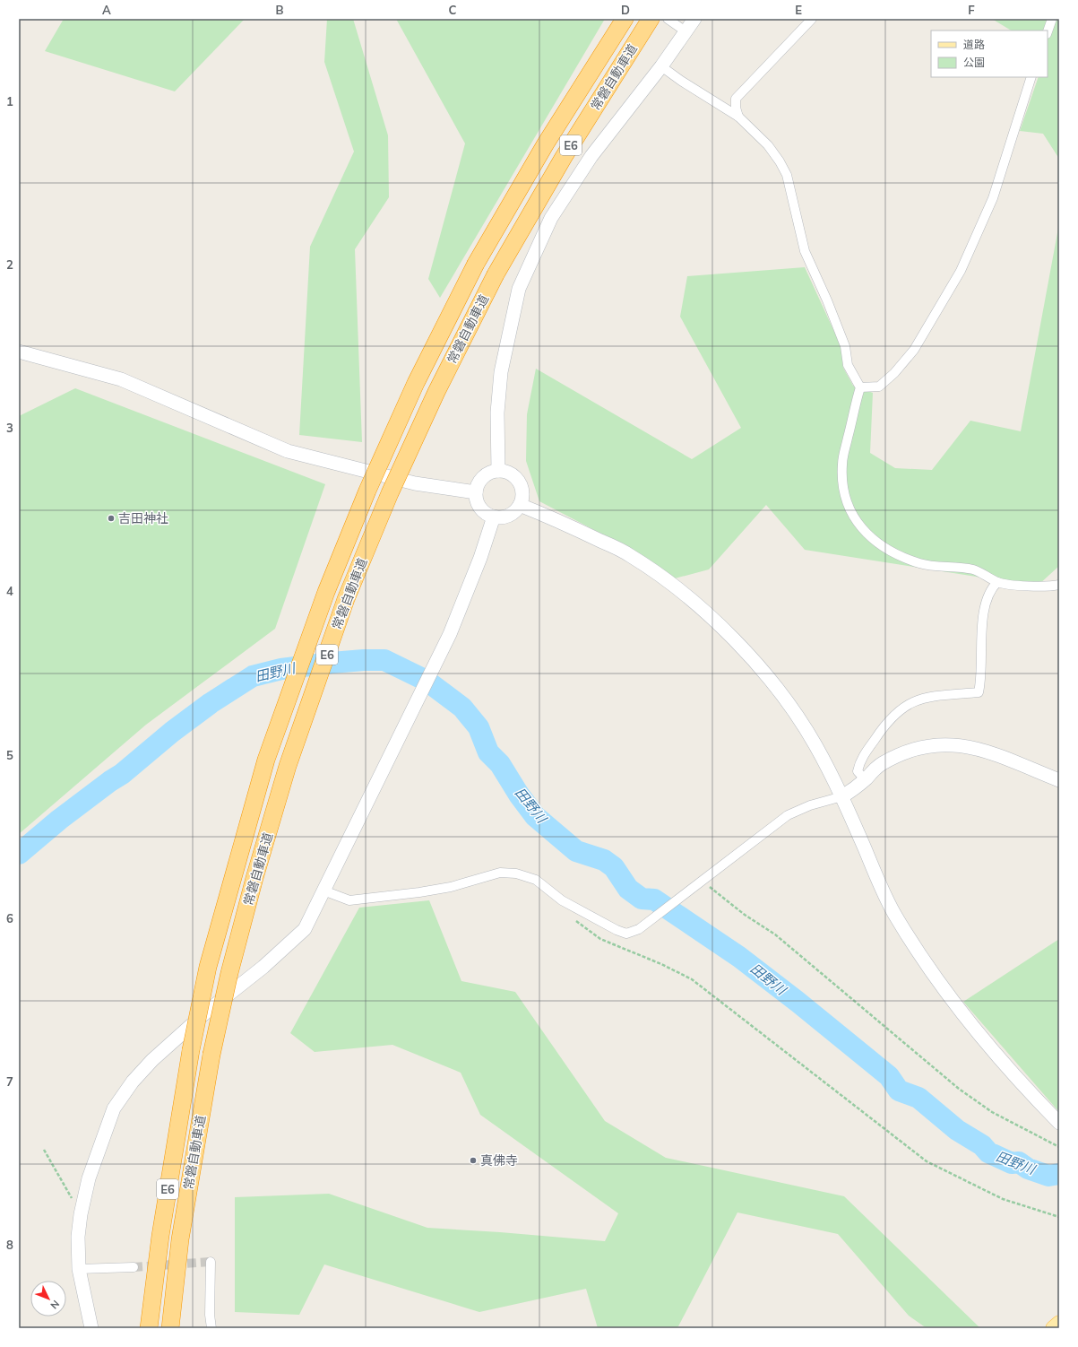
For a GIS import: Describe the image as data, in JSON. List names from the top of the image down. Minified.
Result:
{"streets":{"highway":["常磐自動車道","E6"]},"water":["田野川"],"places":["吉田神社","真佛寺"],"legend":["道路","公園"],"north":"bottom right","grid":{"columns":["A","B","C","D","E","F"],"rows":["1","2","3","4","5","6","7","8"]}}
